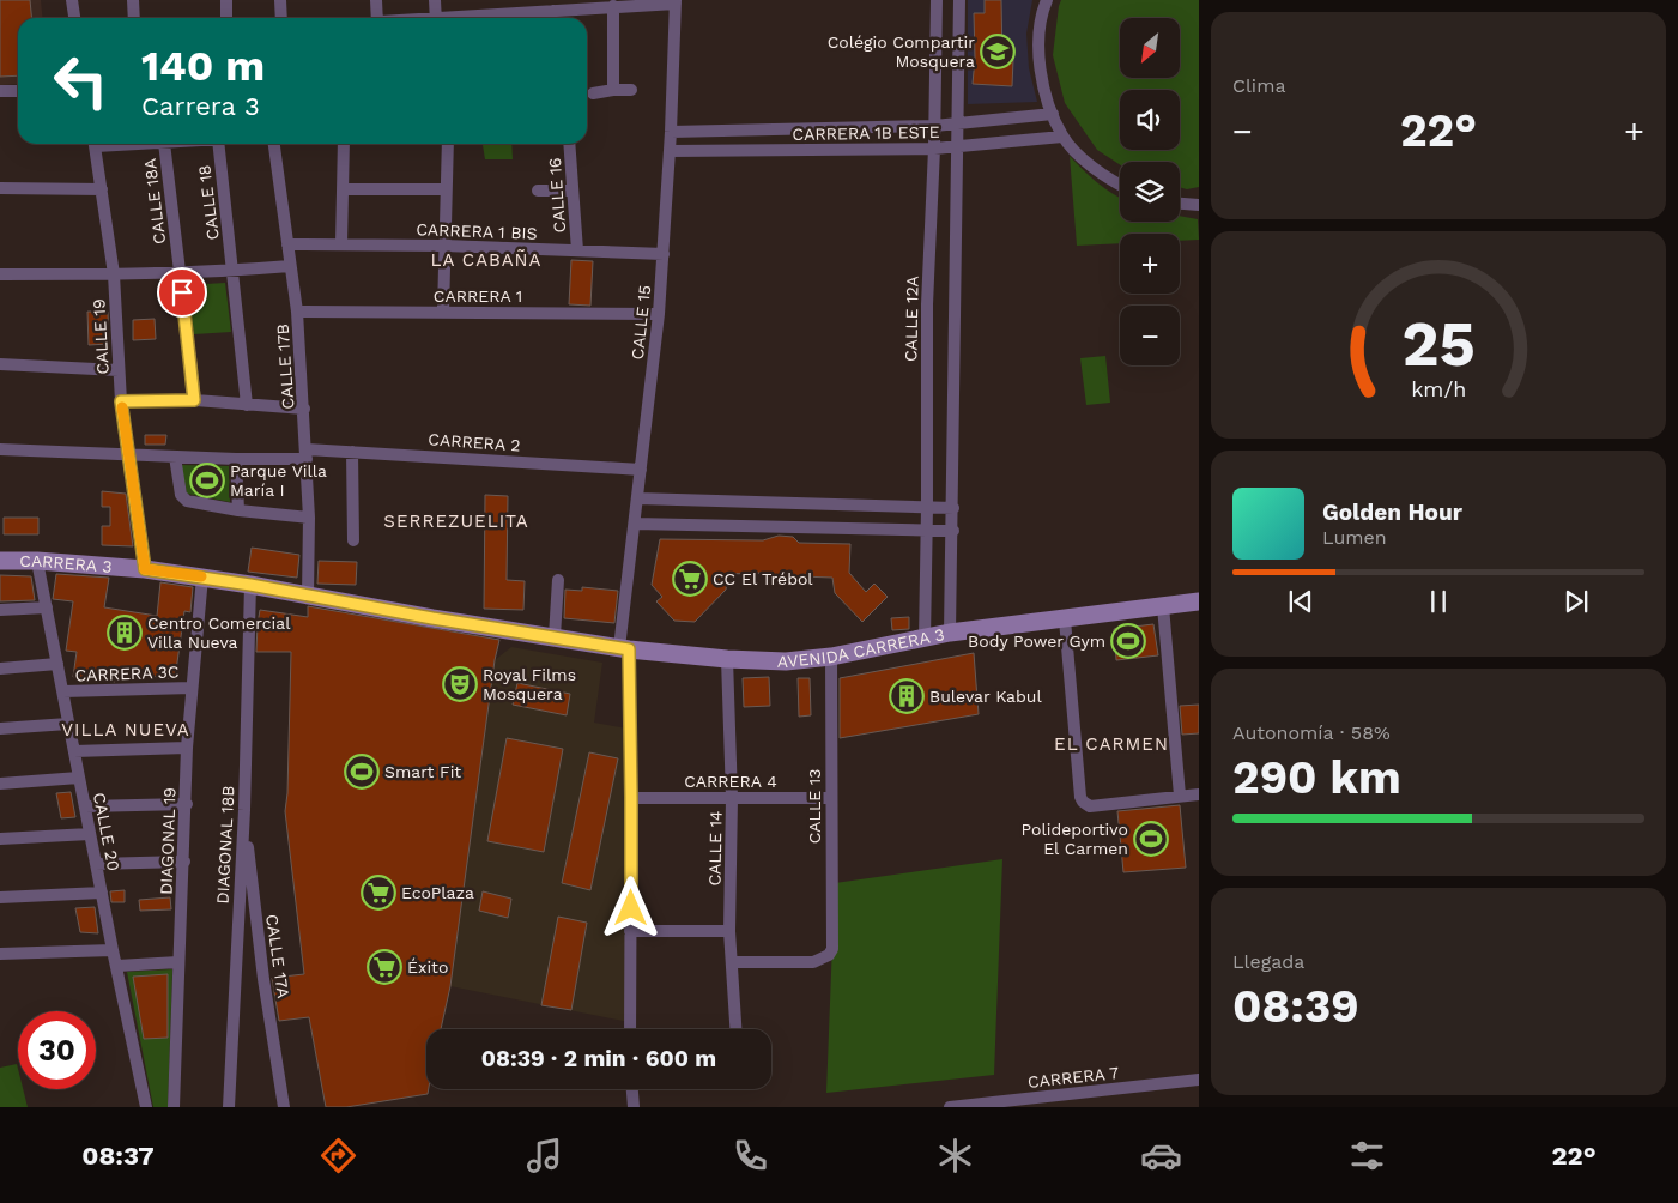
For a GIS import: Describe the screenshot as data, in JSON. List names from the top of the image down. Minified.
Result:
{"streets":{"main road":["CARRERA 3","AVENIDA CARRERA 3"],"street":["CARRERA 1B ESTE","CALLE 16","CALLE 18A","CALLE 18","CARRERA 1 BIS","CARRERA 1","CALLE 12A","CALLE 15","CALLE 19","CALLE 17B","CARRERA 2","CARRERA 3C","CARRERA 4","CALLE 13","CALLE 20","DIAGONAL 19","DIAGONAL 18B","CALLE 14","CALLE 17A","CARRERA 7"]},"crossings":[["CARRERA 1B ESTE","CALLE 12A"],["CARRERA 1B ESTE","CALLE 15"],["CALLE 16","CARRERA 1 BIS"],["CARRERA 1 BIS","CALLE 15"],["CARRERA 1 BIS","CALLE 17B"],["CARRERA 1","CALLE 15"],["CARRERA 1","CALLE 17B"],["CALLE 12A","AVENIDA CARRERA 3"],["CALLE 15","CARRERA 2"],["CALLE 15","CARRERA 3"],["CALLE 15","AVENIDA CARRERA 3"],["CALLE 15","CARRERA 4"],["CALLE 19","CARRERA 2"],["CALLE 19","CARRERA 3"],["CALLE 17B","CARRERA 2"],["CALLE 17B","CARRERA 3"],["CARRERA 3","AVENIDA CARRERA 3"],["CARRERA 3","CALLE 20"],["CARRERA 3","DIAGONAL 19"],["CARRERA 3","DIAGONAL 18B"],["AVENIDA CARRERA 3","CALLE 13"],["AVENIDA CARRERA 3","CALLE 14"],["CARRERA 3C","CALLE 20"],["CARRERA 3C","DIAGONAL 19"],["CARRERA 4","CALLE 13"],["CARRERA 4","CALLE 14"],["CALLE 13","CALLE 14"],["DIAGONAL 18B","CALLE 17A"]],"districts":["LA CABAÑA","SERREZUELITA","VILLA NUEVA","EL CARMEN"],"places":{"school or university":["Colégio Compartir Mosquera"],"sports":["Parque Villa María I","Body Power Gym","Smart Fit","Polideportivo El Carmen"],"supermarket":["CC El Trébol","EcoPlaza","Éxito"],"building":["Centro Comercial Villa Nueva","Bulevar Kabul"],"theatre":["Royal Films Mosquera"]},"north":"bottom left","page":{"tile":["Clima",["Autonomía · 58%","290 km"],["Llegada","08:39"]],"map_buttons":["+","−"],"turn":["140 m","Carrera 3"],"heat":["−","22°","+"],"song":["Golden Hour","Lumen"],"limit":"30","trip":"08:39 · 2 min · 600 m","tabs":["08:37","22°"],"gauge":["25","km/h"]}}
